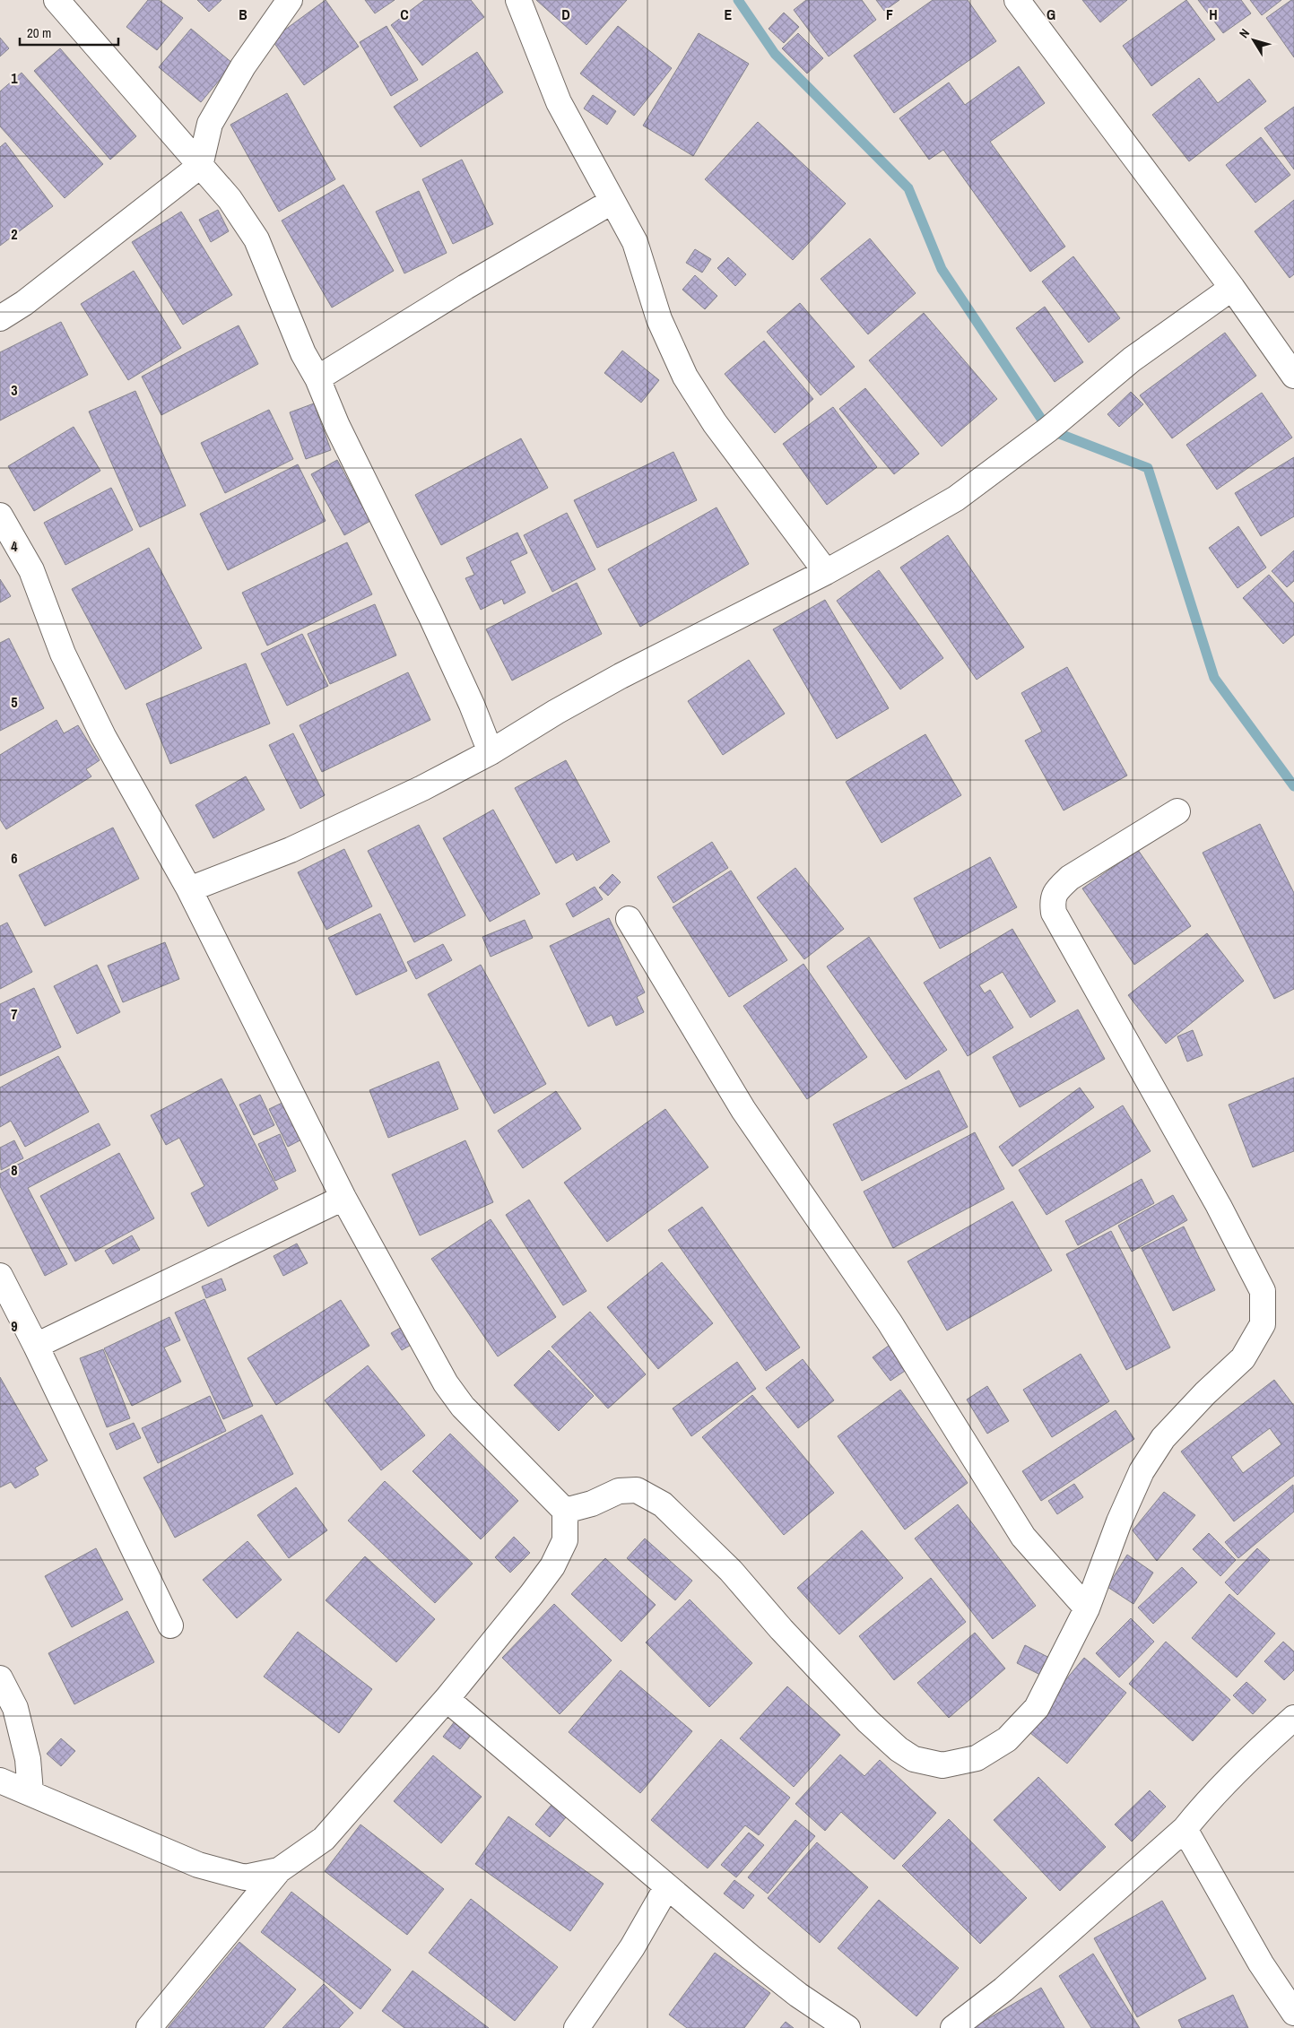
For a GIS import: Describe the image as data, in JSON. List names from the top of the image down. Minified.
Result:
{"scale_bar":"20 m","north":"top left","grid":{"columns":["B","C","D","E","F","G","H"],"rows":["1","2","3","4","5","6","7","8","9"]}}
